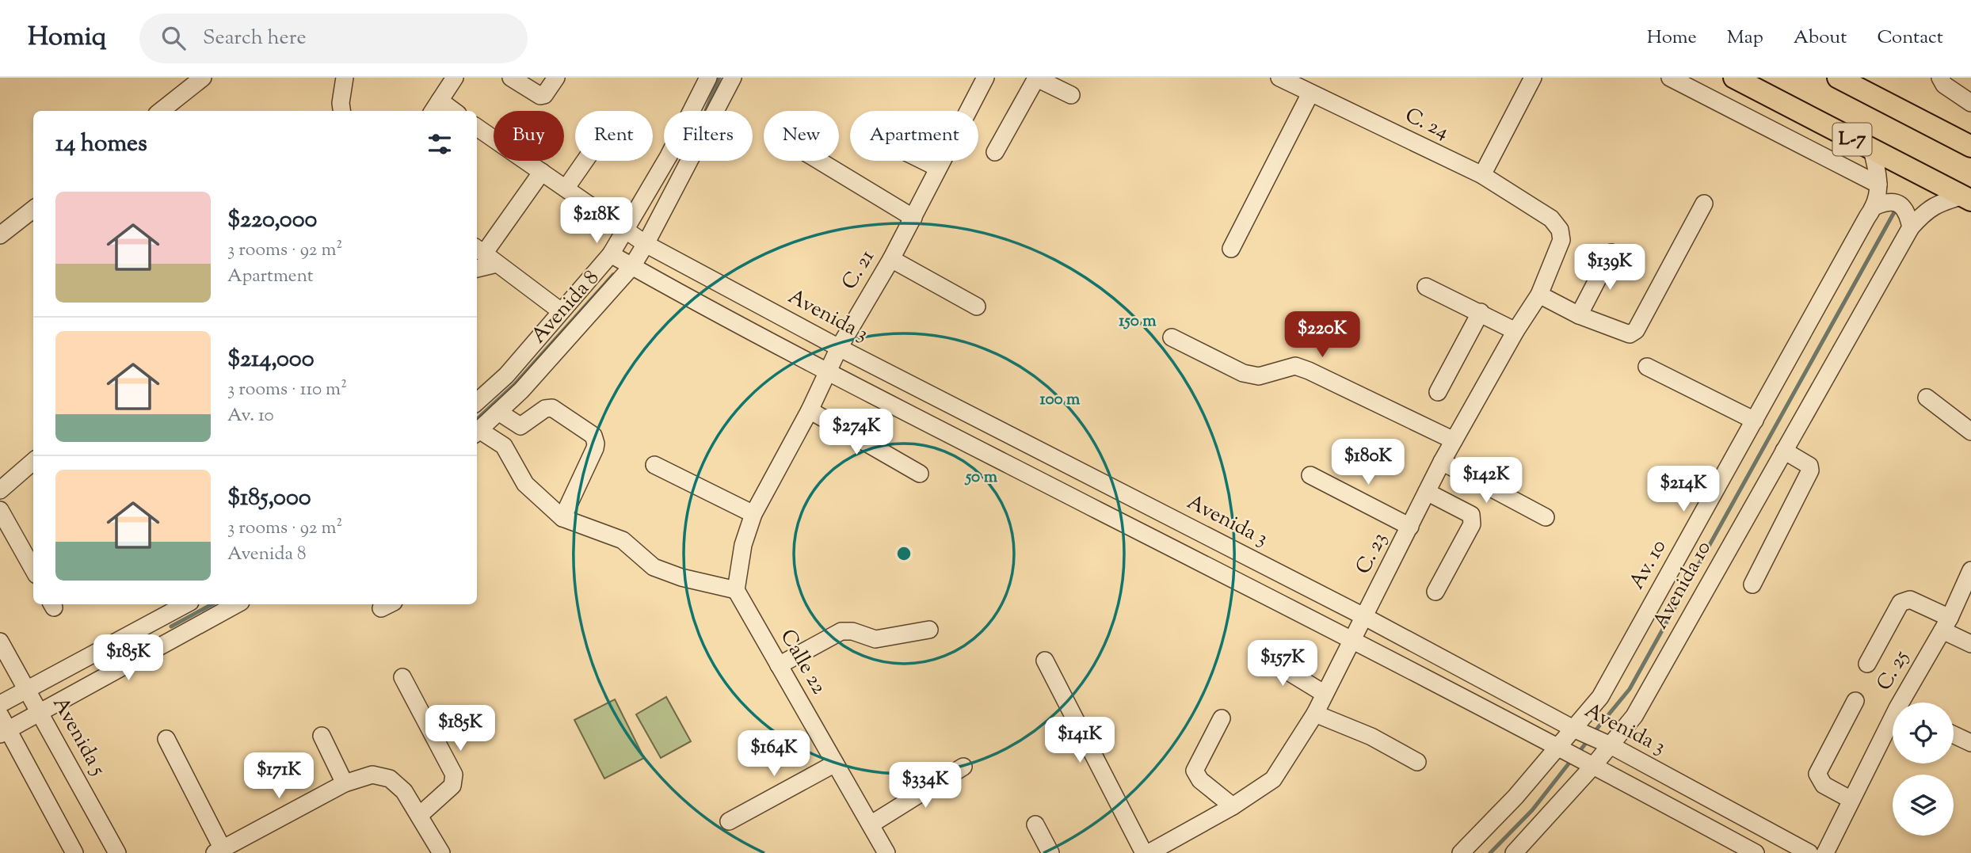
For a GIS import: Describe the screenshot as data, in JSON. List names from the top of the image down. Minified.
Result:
{"streets":{"main road":["L-7"],"street":["C. 24","C. 21","Avenida 8","Avenida 3","C. 23","Av. 10","Avenida 10","Calle 22","C. 25","Avenida 5"]},"crossings":[["C. 24","C. 23"],["L-7","Av. 10"],["L-7","Avenida 10"],["C. 21","Avenida 3"],["Avenida 8","Avenida 3"],["Avenida 3","C. 23"],["Avenida 3","Av. 10"],["Avenida 3","Avenida 10"]],"page":{"header":"Homiq","search":"Search here","nav":["Home","Map","About","Contact"],"chip":["Buy","Rent","Filters","New","Apartment"],"heading":"14 homes","list":[{"name":"$220,000","note":"3 rooms · 92 m² · Apartment"},{"name":"$214,000","note":"3 rooms · 110 m² · Av. 10"},{"name":"$185,000","note":"3 rooms · 92 m² · Avenida 8"}],"price":["$218K","$139K","$220K","$274K","$180K","$142K","$214K","$185K","$157K","$185K","$141K","$164K","$171K","$334K"]},"rings":["150 m","100 m","50 m"]}
